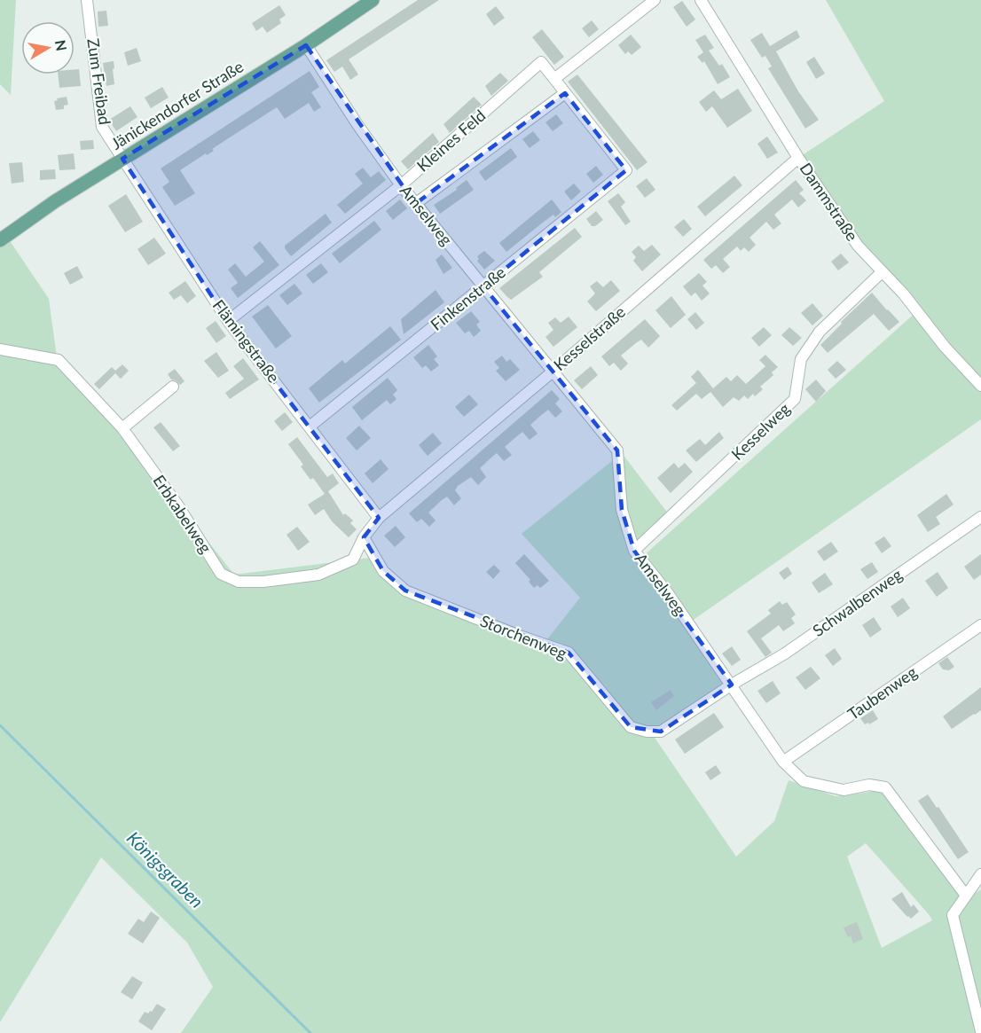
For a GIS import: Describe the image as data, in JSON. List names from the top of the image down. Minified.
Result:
{"streets":{"main road":["Jänickendorfer Straße"],"street":["Zum Freibad","Kleines Feld","Dammstraße","Amselweg","Finkenstraße","Kesselstraße","Flämingstraße","Kesselweg","Erbkabelweg","Schwalbenweg","Storchenweg","Taubenweg"]},"crossings":[["Zum Freibad","Jänickendorfer Straße"],["Zum Freibad","Flämingstraße"],["Jänickendorfer Straße","Amselweg"],["Jänickendorfer Straße","Flämingstraße"],["Kleines Feld","Amselweg"],["Kleines Feld","Finkenstraße"],["Kleines Feld","Flämingstraße"],["Dammstraße","Kesselstraße"],["Dammstraße","Kesselweg"],["Amselweg","Finkenstraße"],["Amselweg","Kesselstraße"],["Amselweg","Kesselweg"],["Amselweg","Schwalbenweg"],["Amselweg","Storchenweg"],["Amselweg","Taubenweg"],["Finkenstraße","Flämingstraße"],["Kesselstraße","Flämingstraße"],["Kesselstraße","Erbkabelweg"],["Flämingstraße","Erbkabelweg"],["Erbkabelweg","Storchenweg"],["Schwalbenweg","Storchenweg"]],"water":["Königsgraben"],"north":"right"}
